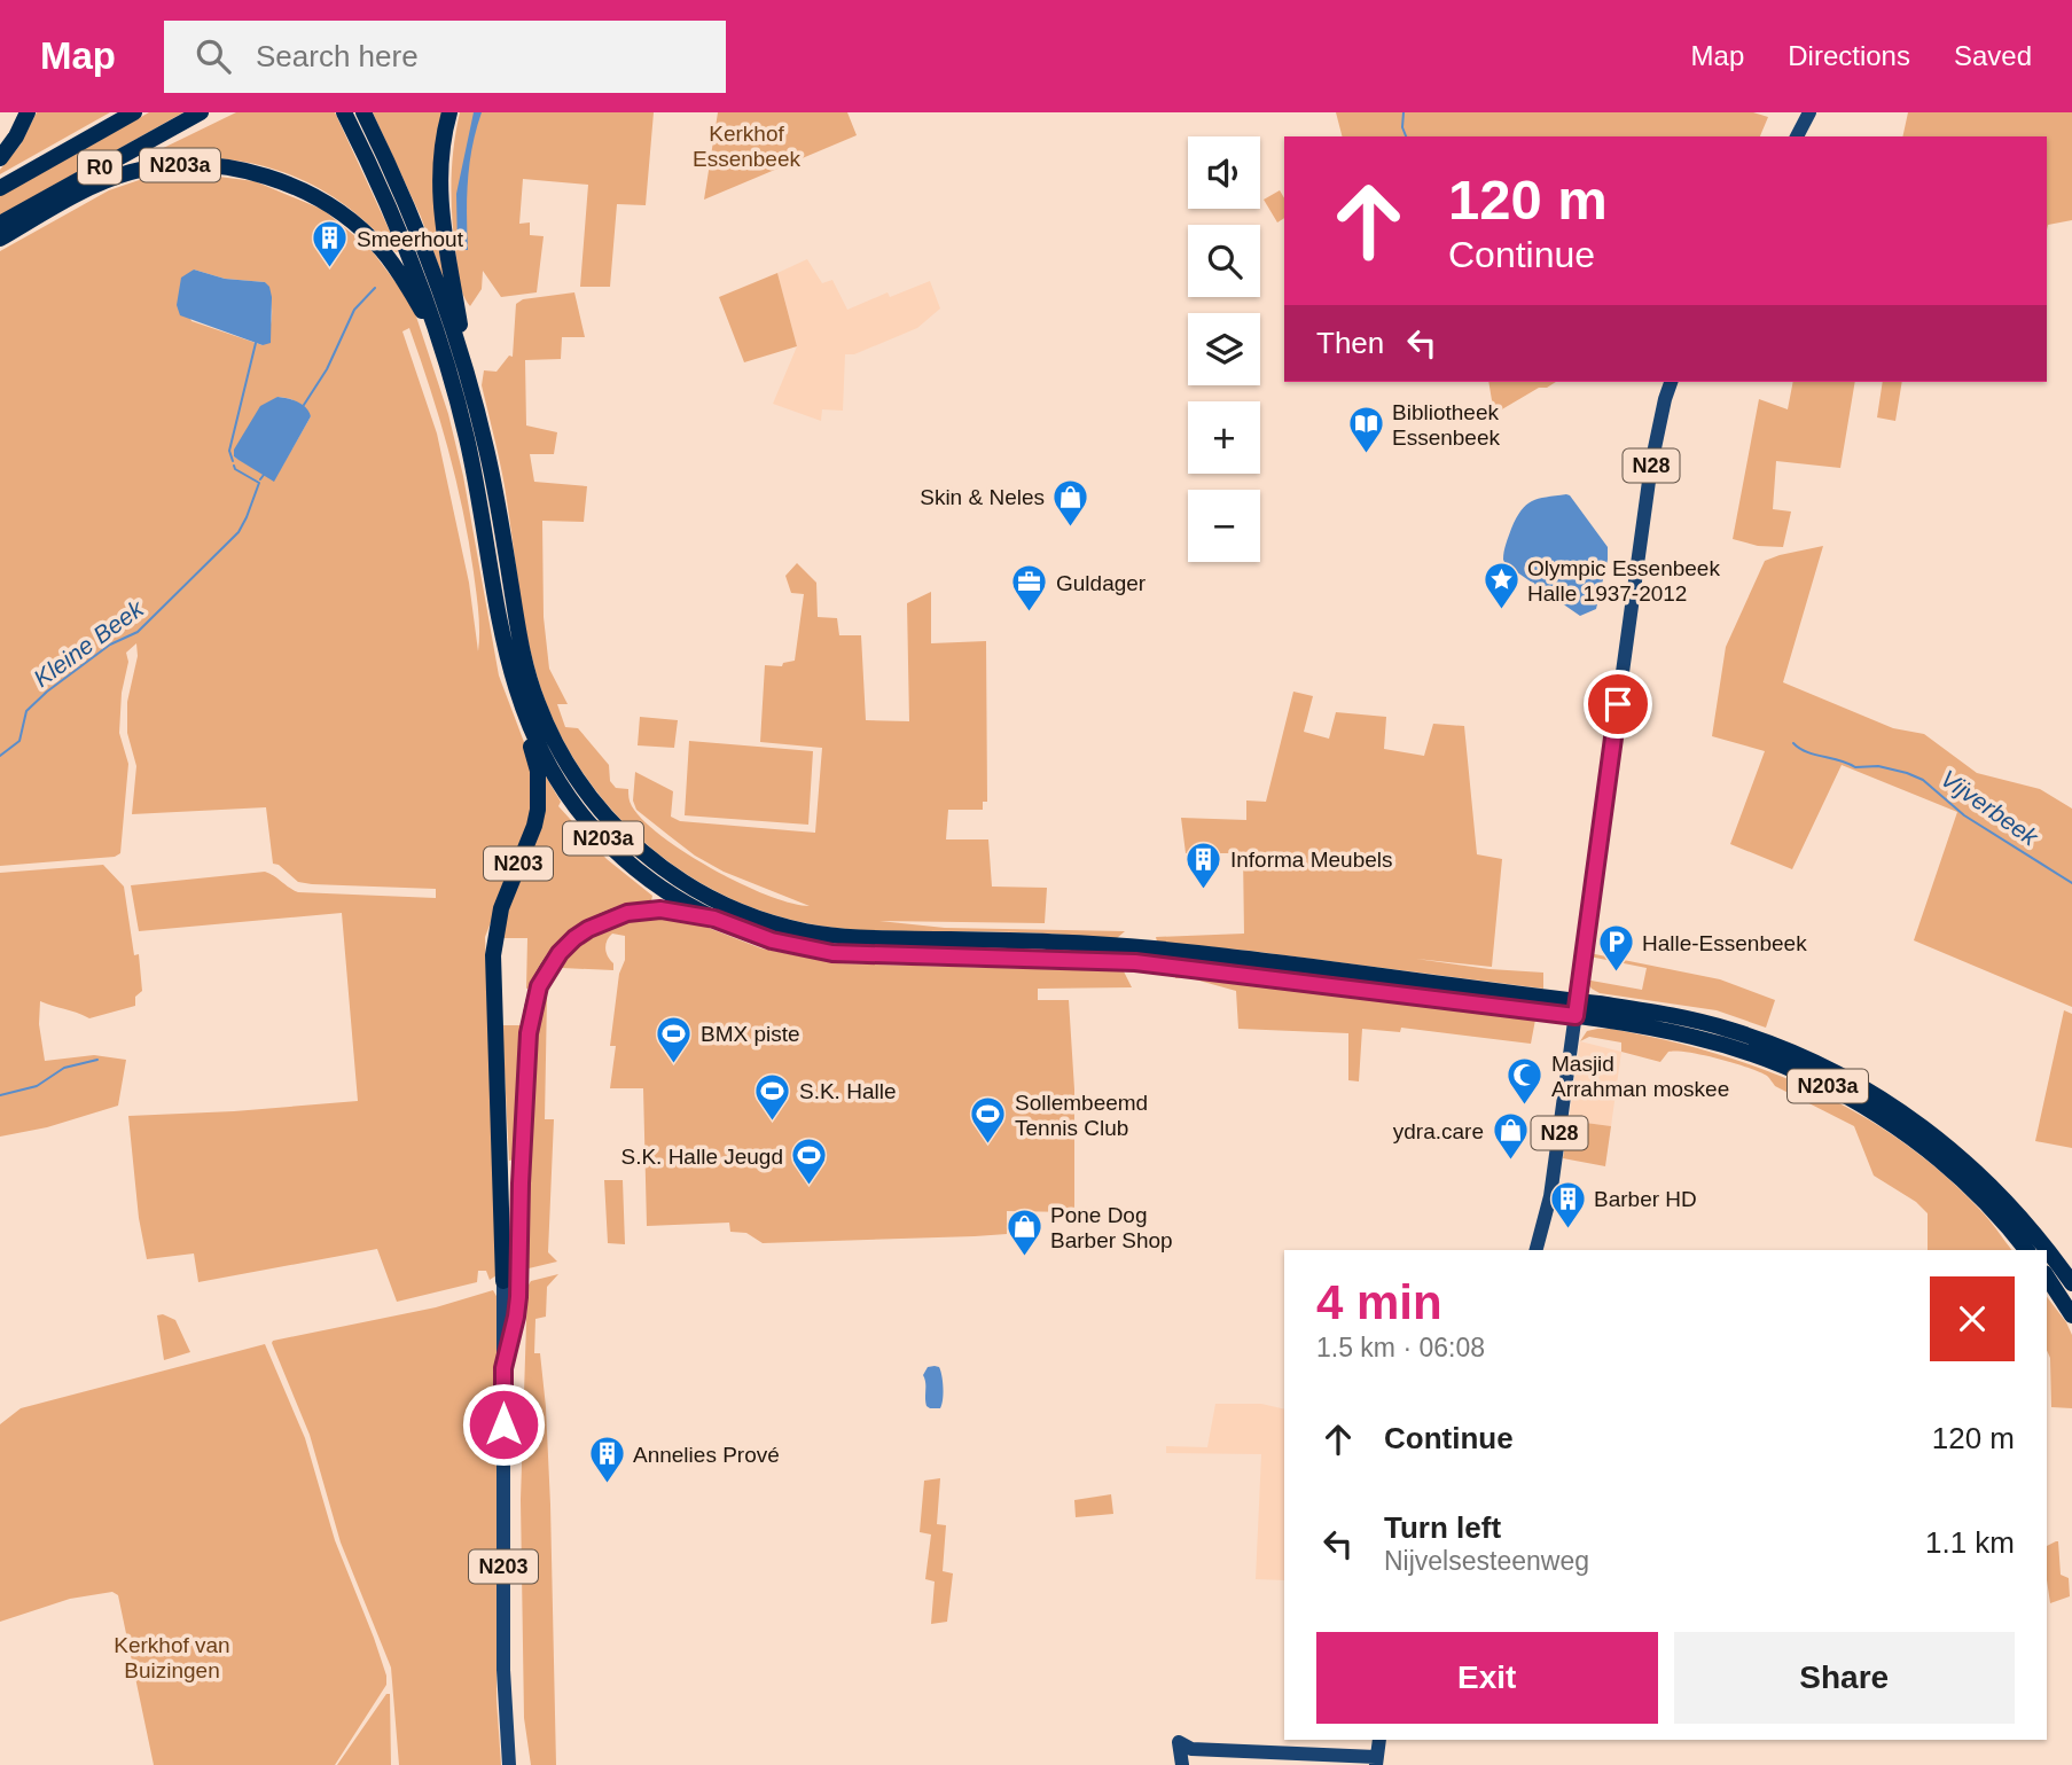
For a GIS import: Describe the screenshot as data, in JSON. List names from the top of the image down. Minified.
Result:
{"streets":{"highway":["N203a","R0","N203"],"main road":["N28"]},"crossings":[["N203a","N28"],["N203a","N203"]],"water":["Kleine Beek","Vijverbeek"],"parks":["Kerkhof Essenbeek","Kerkhof van Buizingen"],"places":{"building":["Smeerhout","Informa Meubels","Barber HD","Annelies Prové"],"library":["Bibliotheek Essenbeek"],"shop":["Skin & Neles","ydra.care","Pone Dog Barber Shop"],"place":["Olympic Essenbeek Halle 1937-2012"],"office":["Guldager"],"parking":["Halle-Essenbeek"],"sports":["BMX piste","S.K. Halle","Sollembeemd Tennis Club","S.K. Halle Jeugd"],"mosque":["Masjid Arrahman moskee"]},"page":{"header":"Map","search":"Search here","nav":["Map","Directions","Saved"],"map_buttons":["+","−"],"turn":["120 m","Continue"],"then":"Then","heading":["4 min","1.5 km · 06:08"],"list":[{"name":"Continue","value":"120 m"},{"name":"Turn left","note":"Nijvelsesteenweg","value":"1.1 km"}],"buttons":["Exit","Share"]}}
